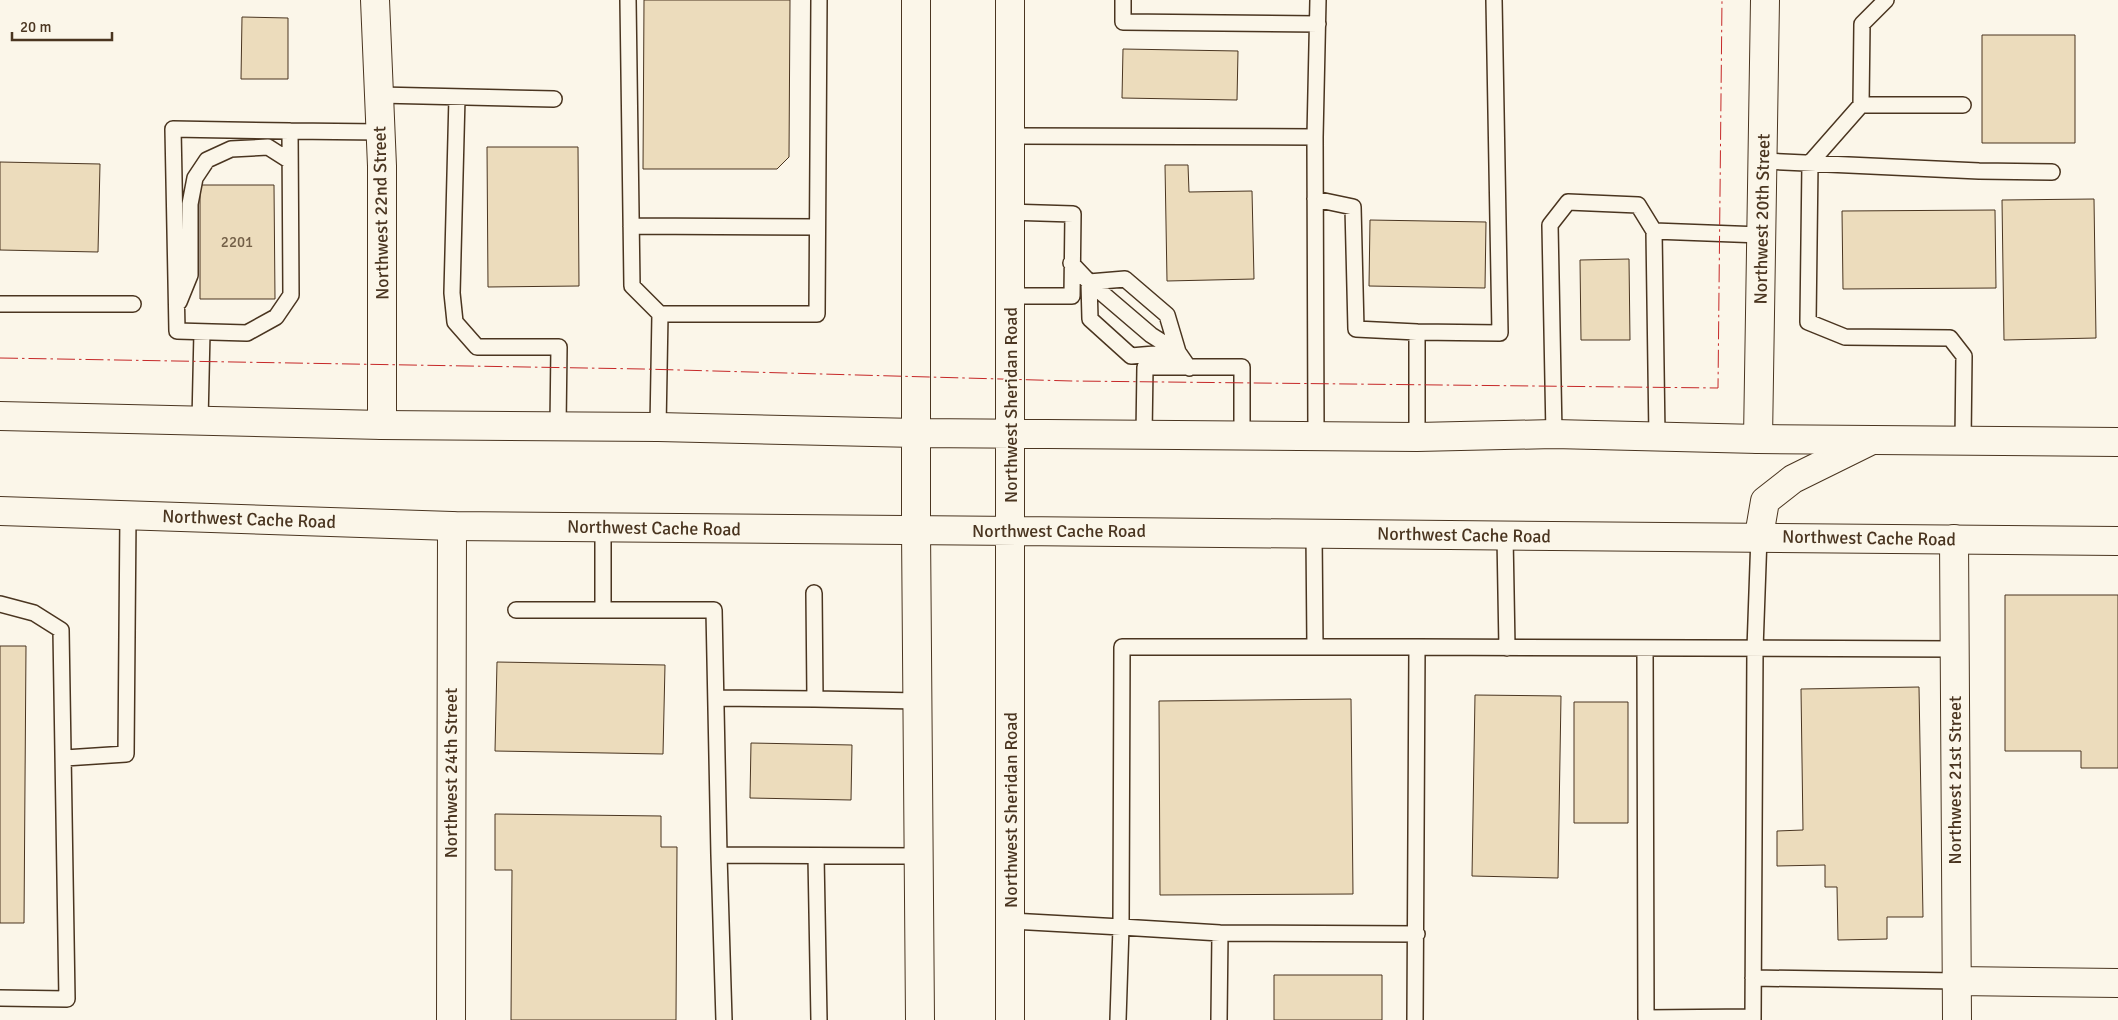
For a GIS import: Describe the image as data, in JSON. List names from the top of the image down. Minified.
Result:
{"streets":{"main road":["Northwest 22nd Street","Northwest 20th Street","Northwest Sheridan Road","Northwest Cache Road","Northwest 24th Street","Northwest 21st Street"]},"crossings":[["Northwest Sheridan Road","Northwest Cache Road"],["Northwest Cache Road","Northwest 24th Street"],["Northwest Cache Road","Northwest 21st Street"]],"house_numbers":["2201"],"scale_bar":"20 m"}
